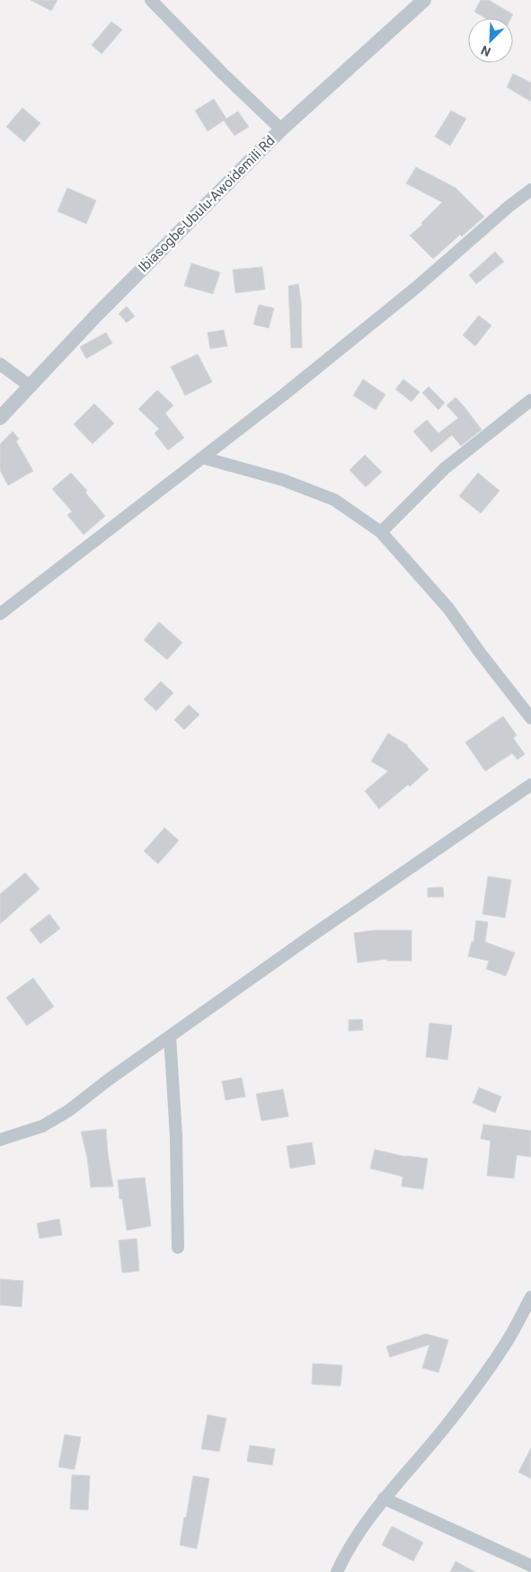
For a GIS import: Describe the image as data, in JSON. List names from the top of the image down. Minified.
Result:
{"streets":{"street":["Ibiasogbe-Ubulu-Awoidemili Rd"]},"north":"bottom left"}
